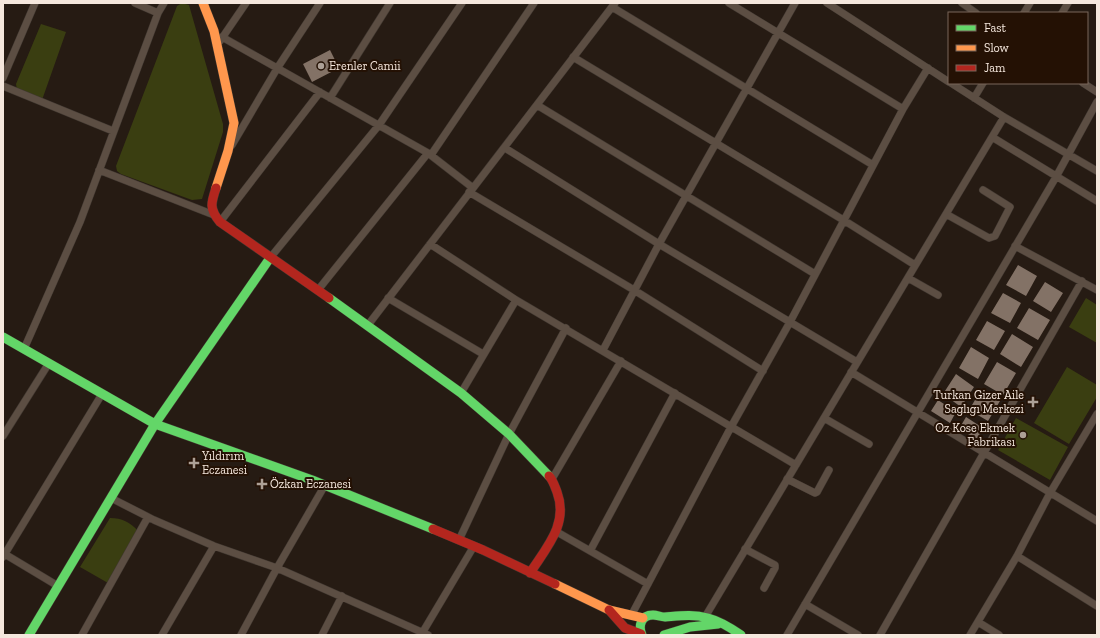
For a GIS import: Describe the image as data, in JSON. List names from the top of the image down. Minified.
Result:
{"places":{"other":["Erenler Camii","Oz Kose Ekmek Fabrikası"],"health":["Turkan Gizer Aile Saglıgı Merkezi","Yıldırım Eczanesi","Özkan Eczanesi"]},"legend":["Fast","Slow","Jam"]}
